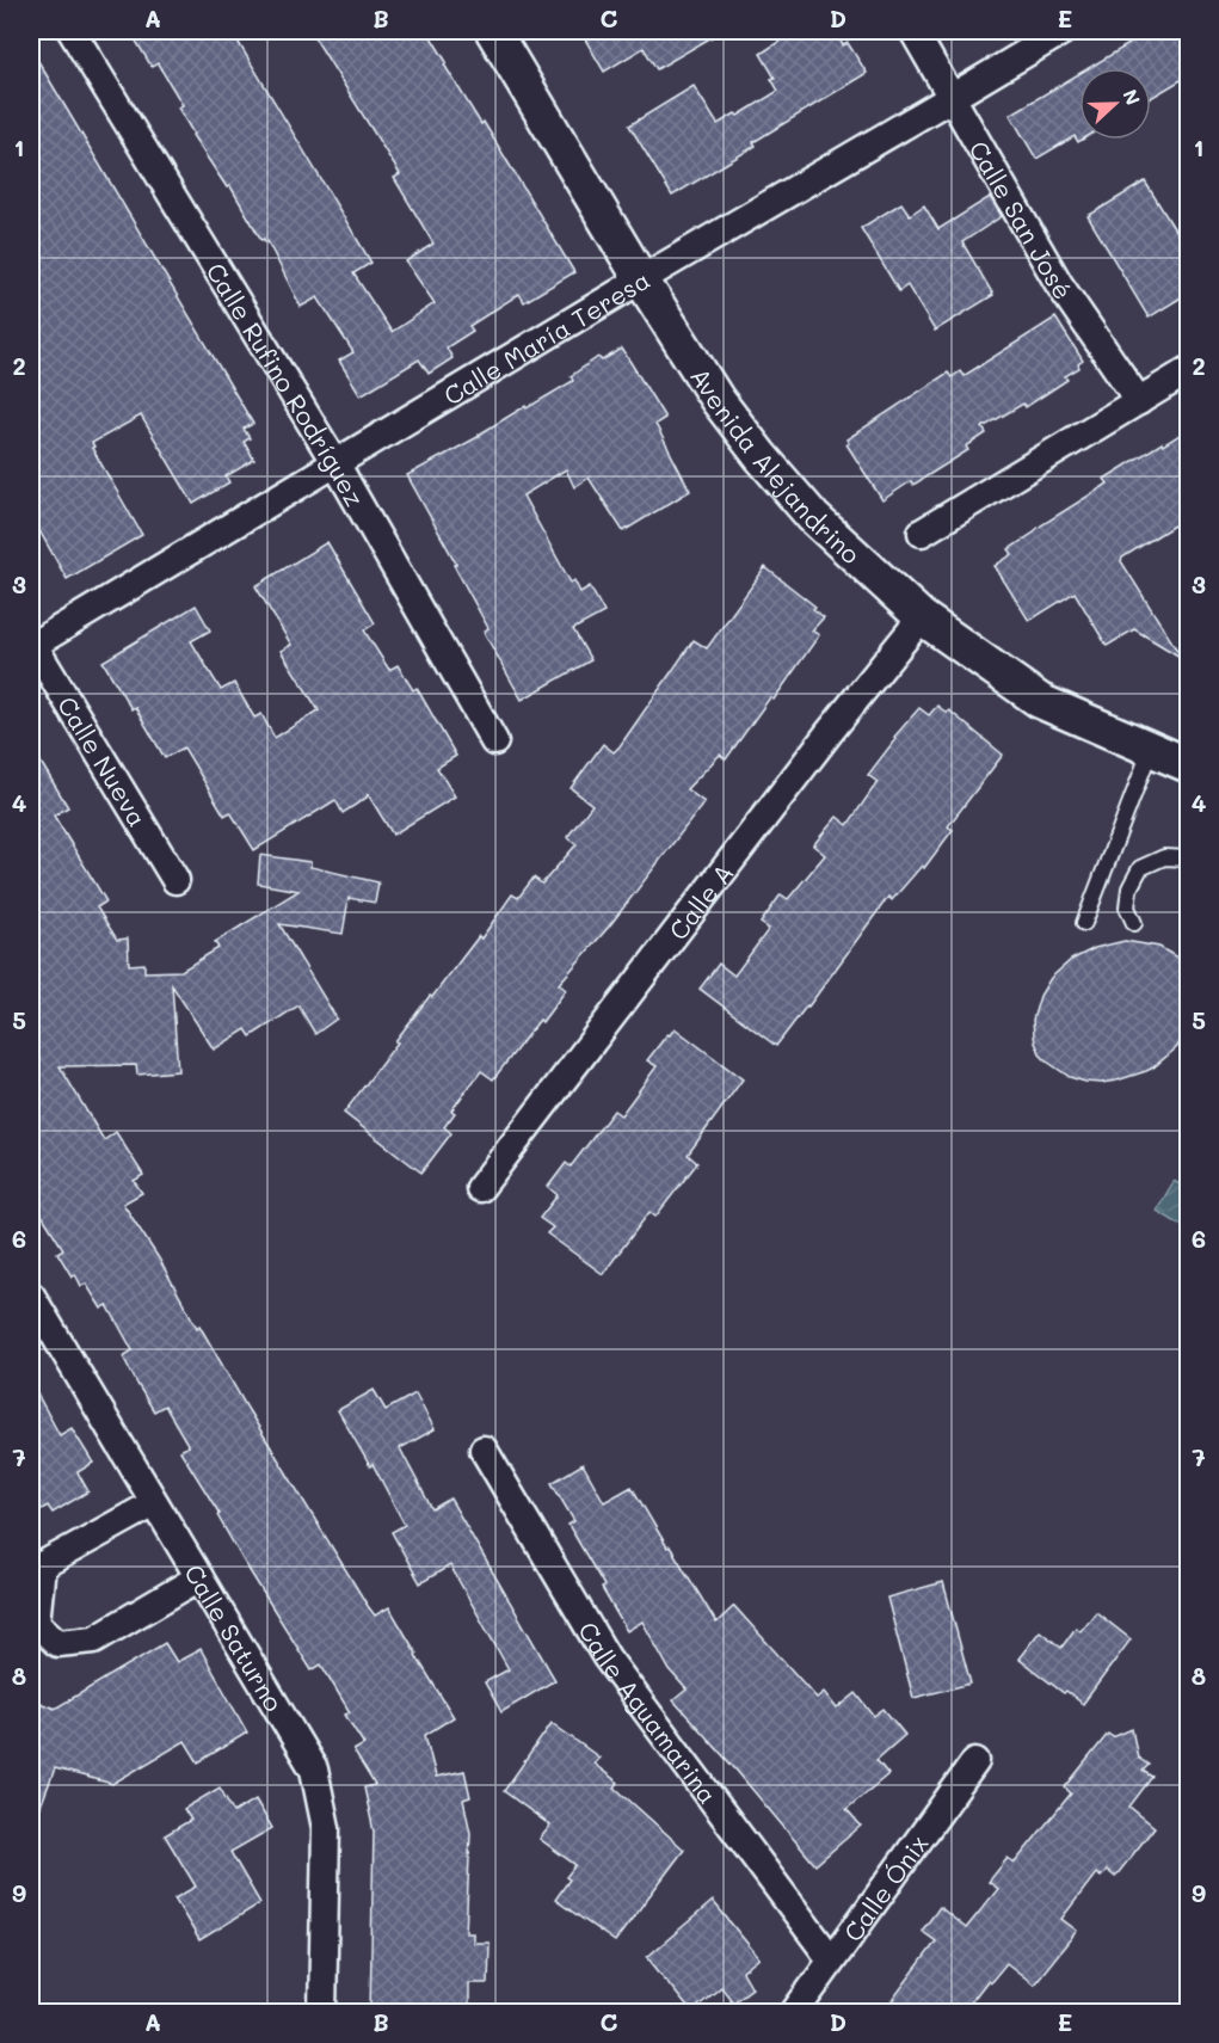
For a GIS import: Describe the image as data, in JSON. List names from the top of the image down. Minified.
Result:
{"streets":{"street":["Calle San José","Calle María Teresa","Calle Rufino Rodríguez","Avenida Alejandrino","Calle Nueva","Calle A","Calle Saturno","Calle Aguamarina","Calle Ónix"]},"crossings":[["Calle San José","Calle María Teresa"],["Calle María Teresa","Calle Rufino Rodríguez"],["Calle María Teresa","Avenida Alejandrino"],["Calle María Teresa","Calle Nueva"],["Avenida Alejandrino","Calle A"],["Calle Aguamarina","Calle Ónix"]],"north":"right","grid":{"columns":["A","B","C","D","E"],"rows":["1","2","3","4","5","6","7","8","9"]}}
